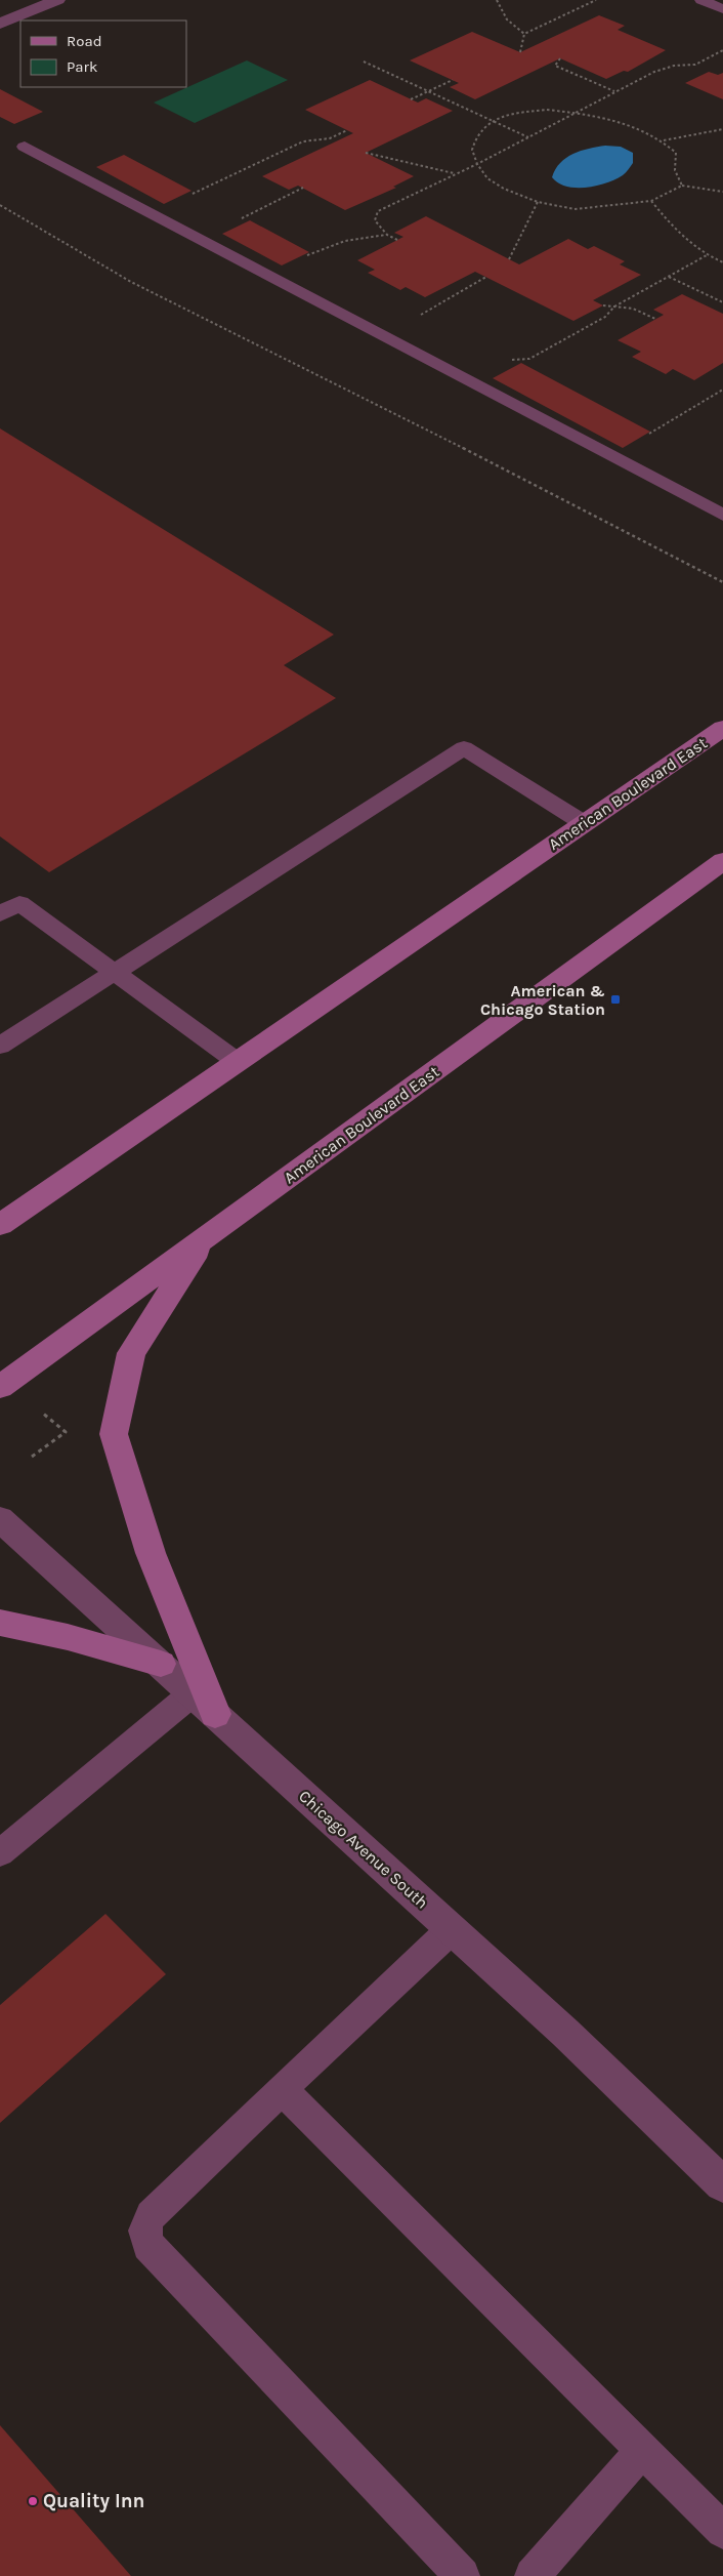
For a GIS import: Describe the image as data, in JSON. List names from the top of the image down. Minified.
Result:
{"streets":{"main road":["American Boulevard East"],"street":["Chicago Avenue South"]},"places":{"transit":["American & Chicago Station"],"other":["Quality Inn"]},"legend":["Road","Park"]}
